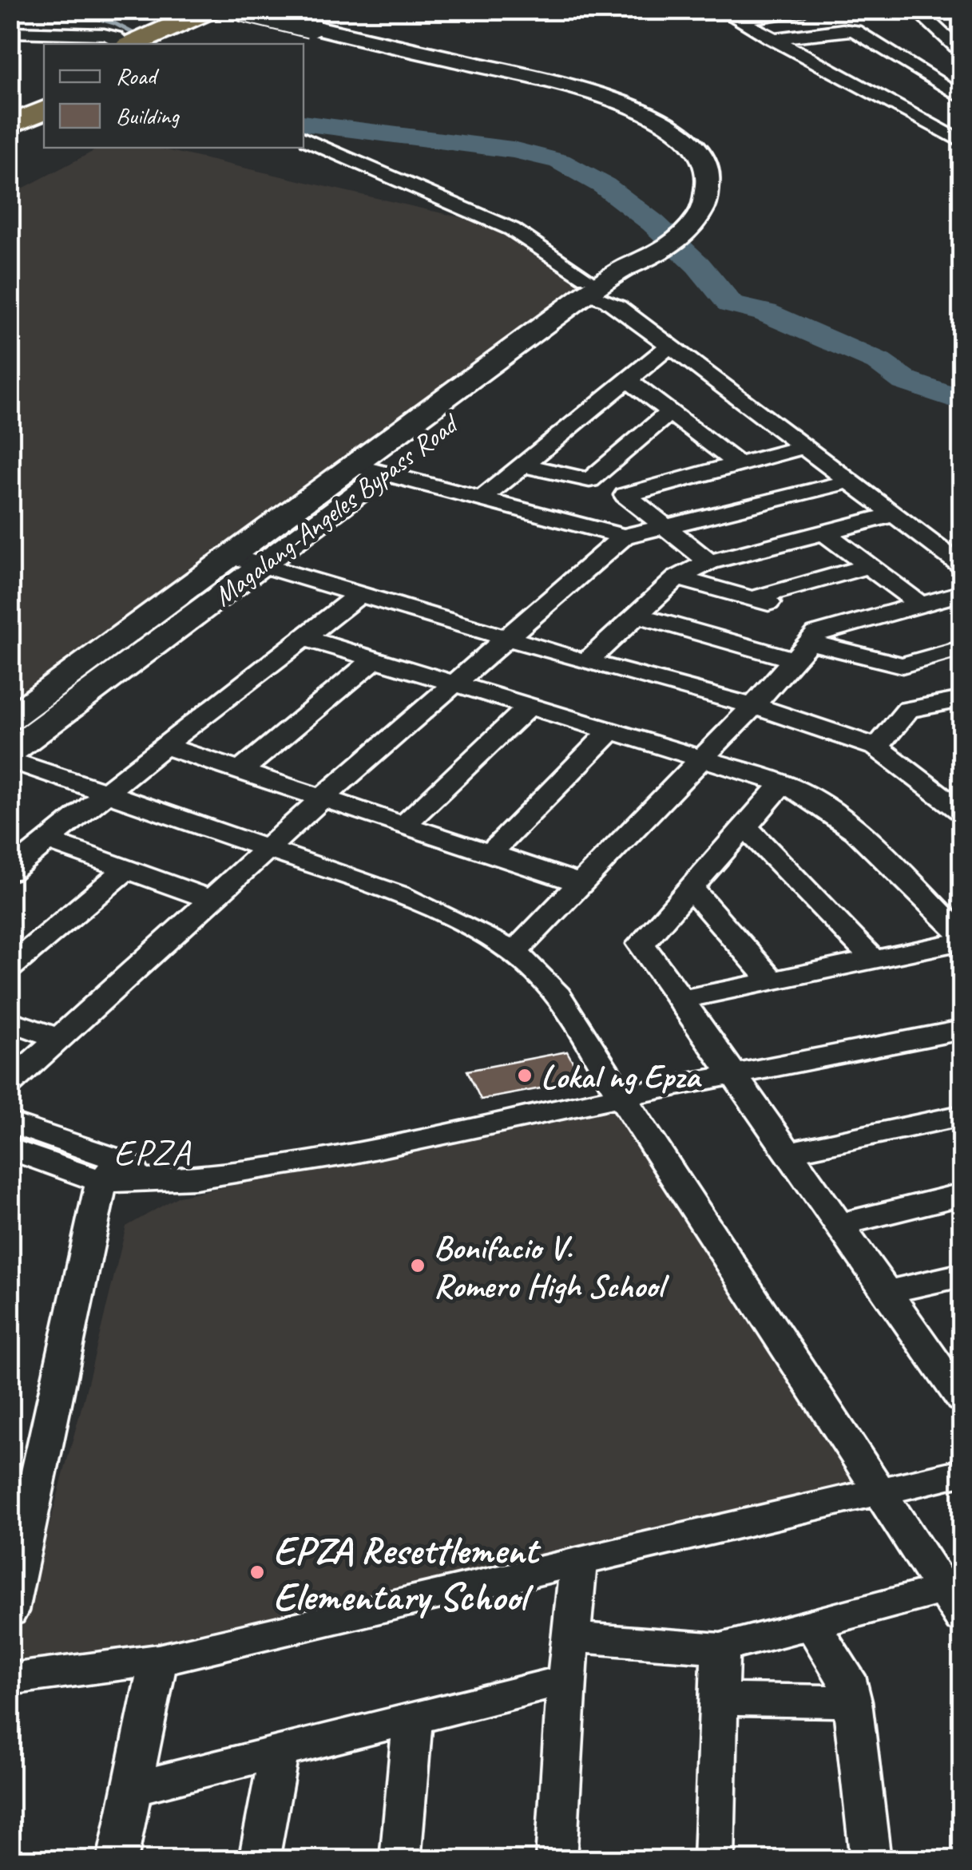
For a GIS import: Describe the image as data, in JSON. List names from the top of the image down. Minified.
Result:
{"streets":{"street":["Magalang-Angeles Bypass Road"]},"districts":["EPZA"],"places":["Lokal ng Epza","Bonifacio V. Romero High School","EPZA Resettlement Elementary School"],"legend":["Road","Building"]}
